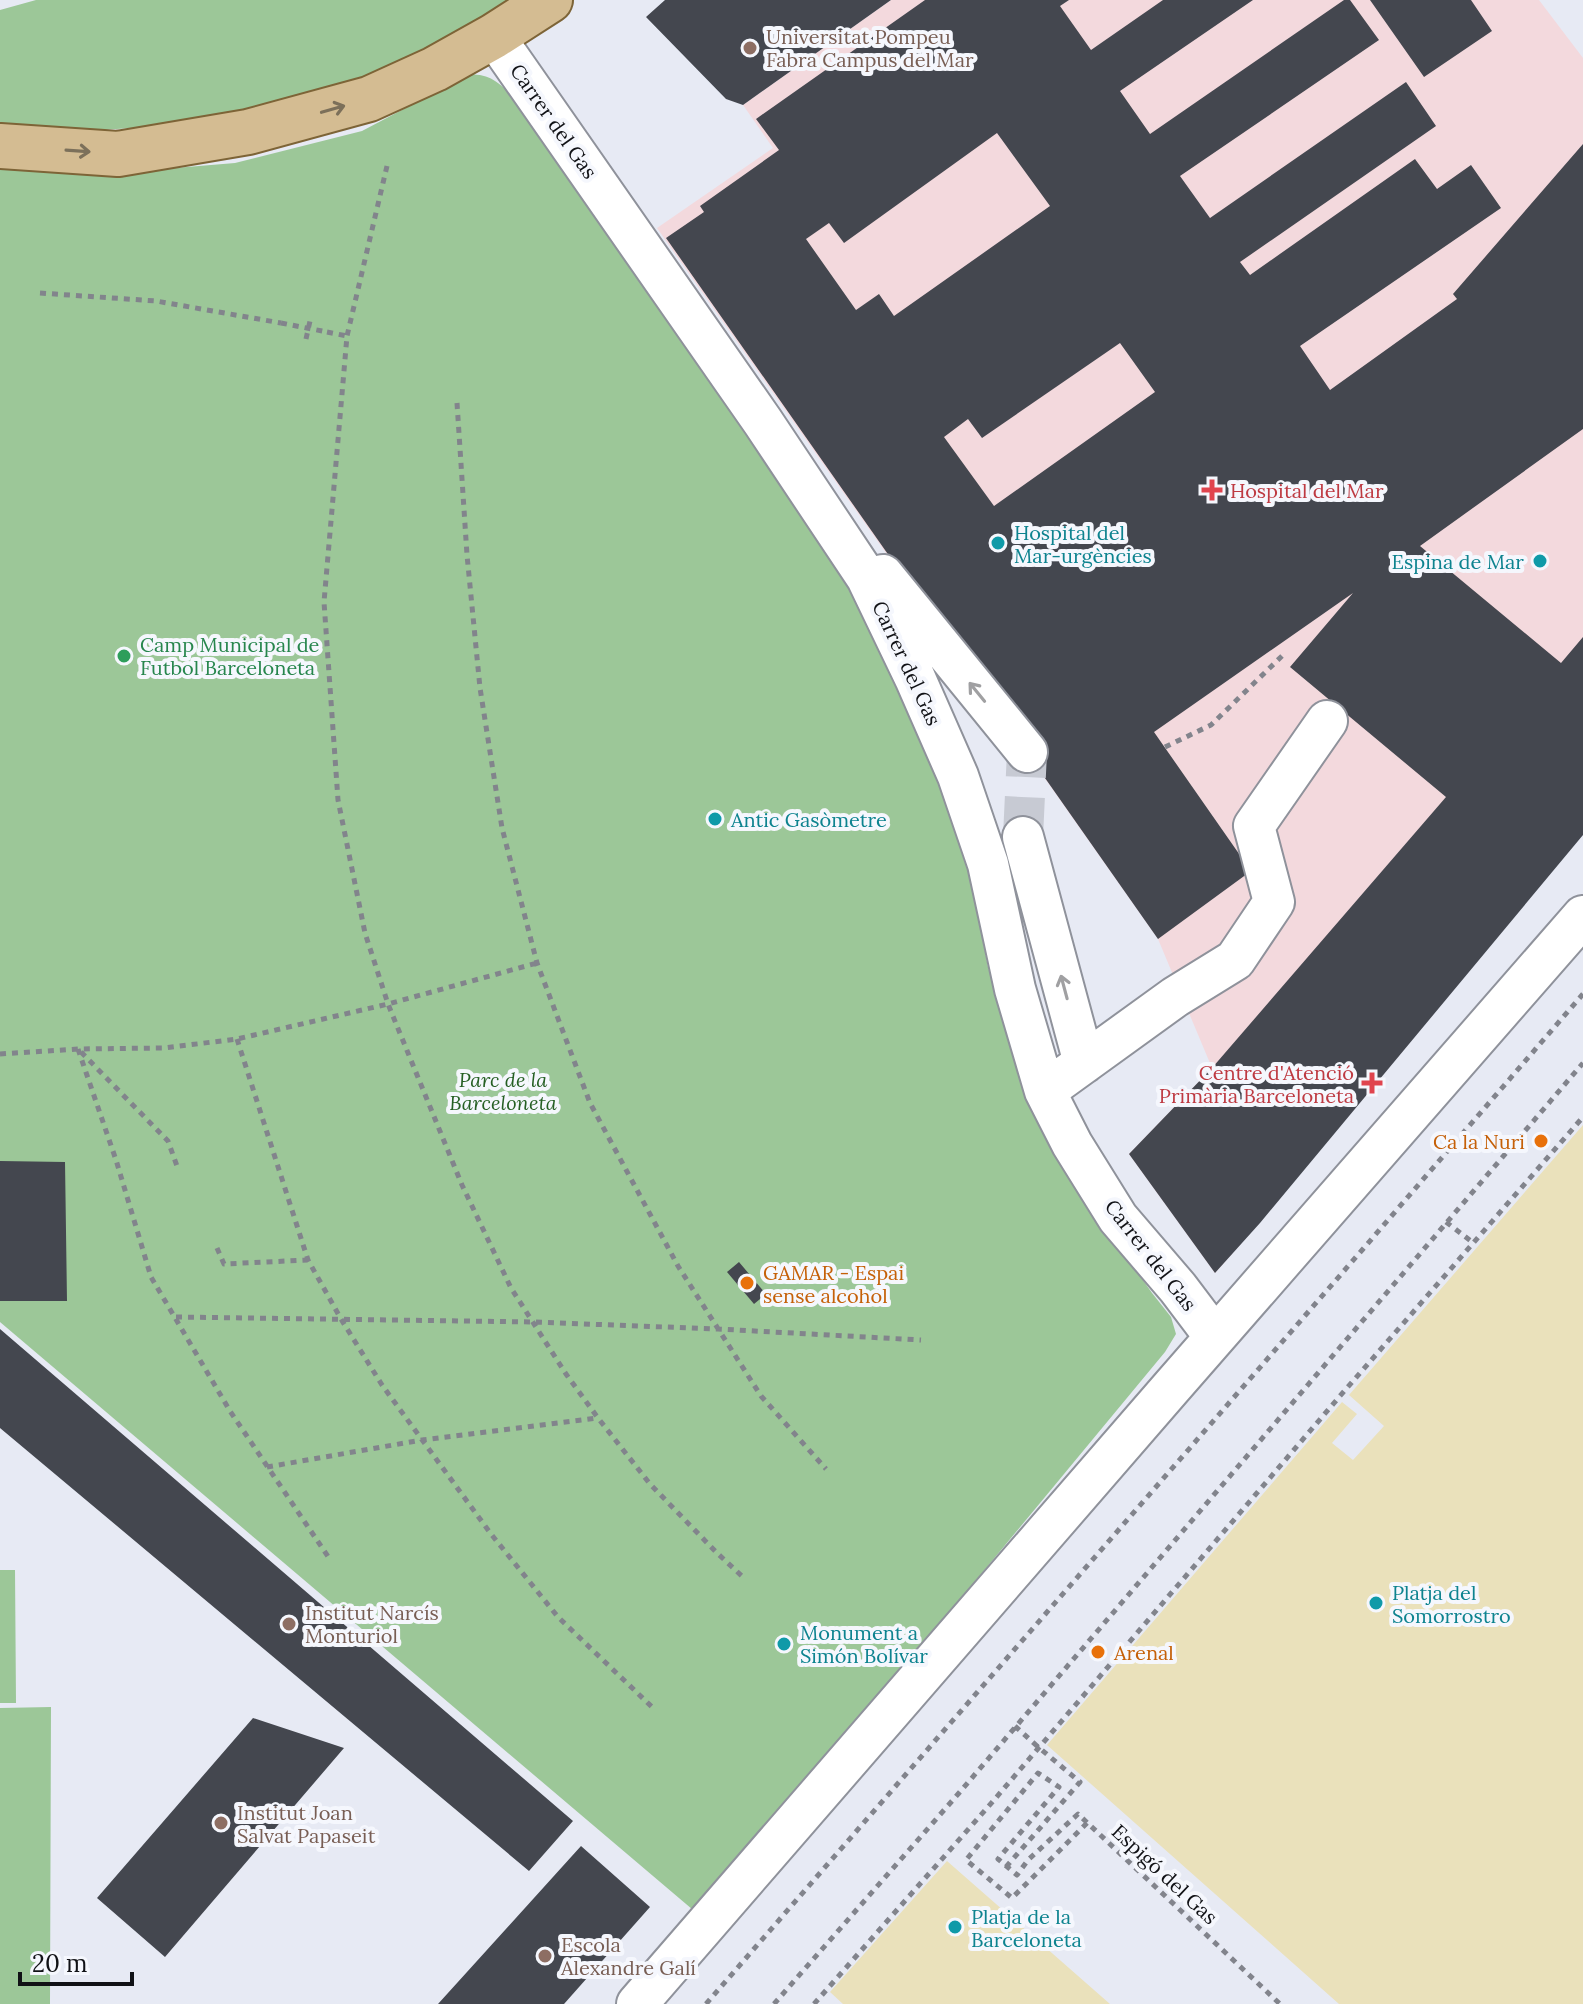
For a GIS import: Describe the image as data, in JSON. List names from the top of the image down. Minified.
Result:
{"streets":{"street":["Carrer del Gas"],"path":["Espigó del Gas"]},"parks":["Parc de la Barceloneta"],"places":{"other":["Universitat Pompeu Fabra Campus del Mar","Hospital del Mar-urgències","Espina de Mar","Camp Municipal de Futbol Barceloneta","Antic Gasòmetre","Ca la Nuri","GAMAR - Espai sense alcohol","Platja del Somorrostro","Institut Narcís Monturiol","Monument a Simón Bolívar","Arenal","Institut Joan Salvat Papaseit","Platja de la Barceloneta","Escola Alexandre Galí"],"health":["Hospital del Mar","Centre d'Atenció Primària Barceloneta"]},"scale_bar":"20 m"}
